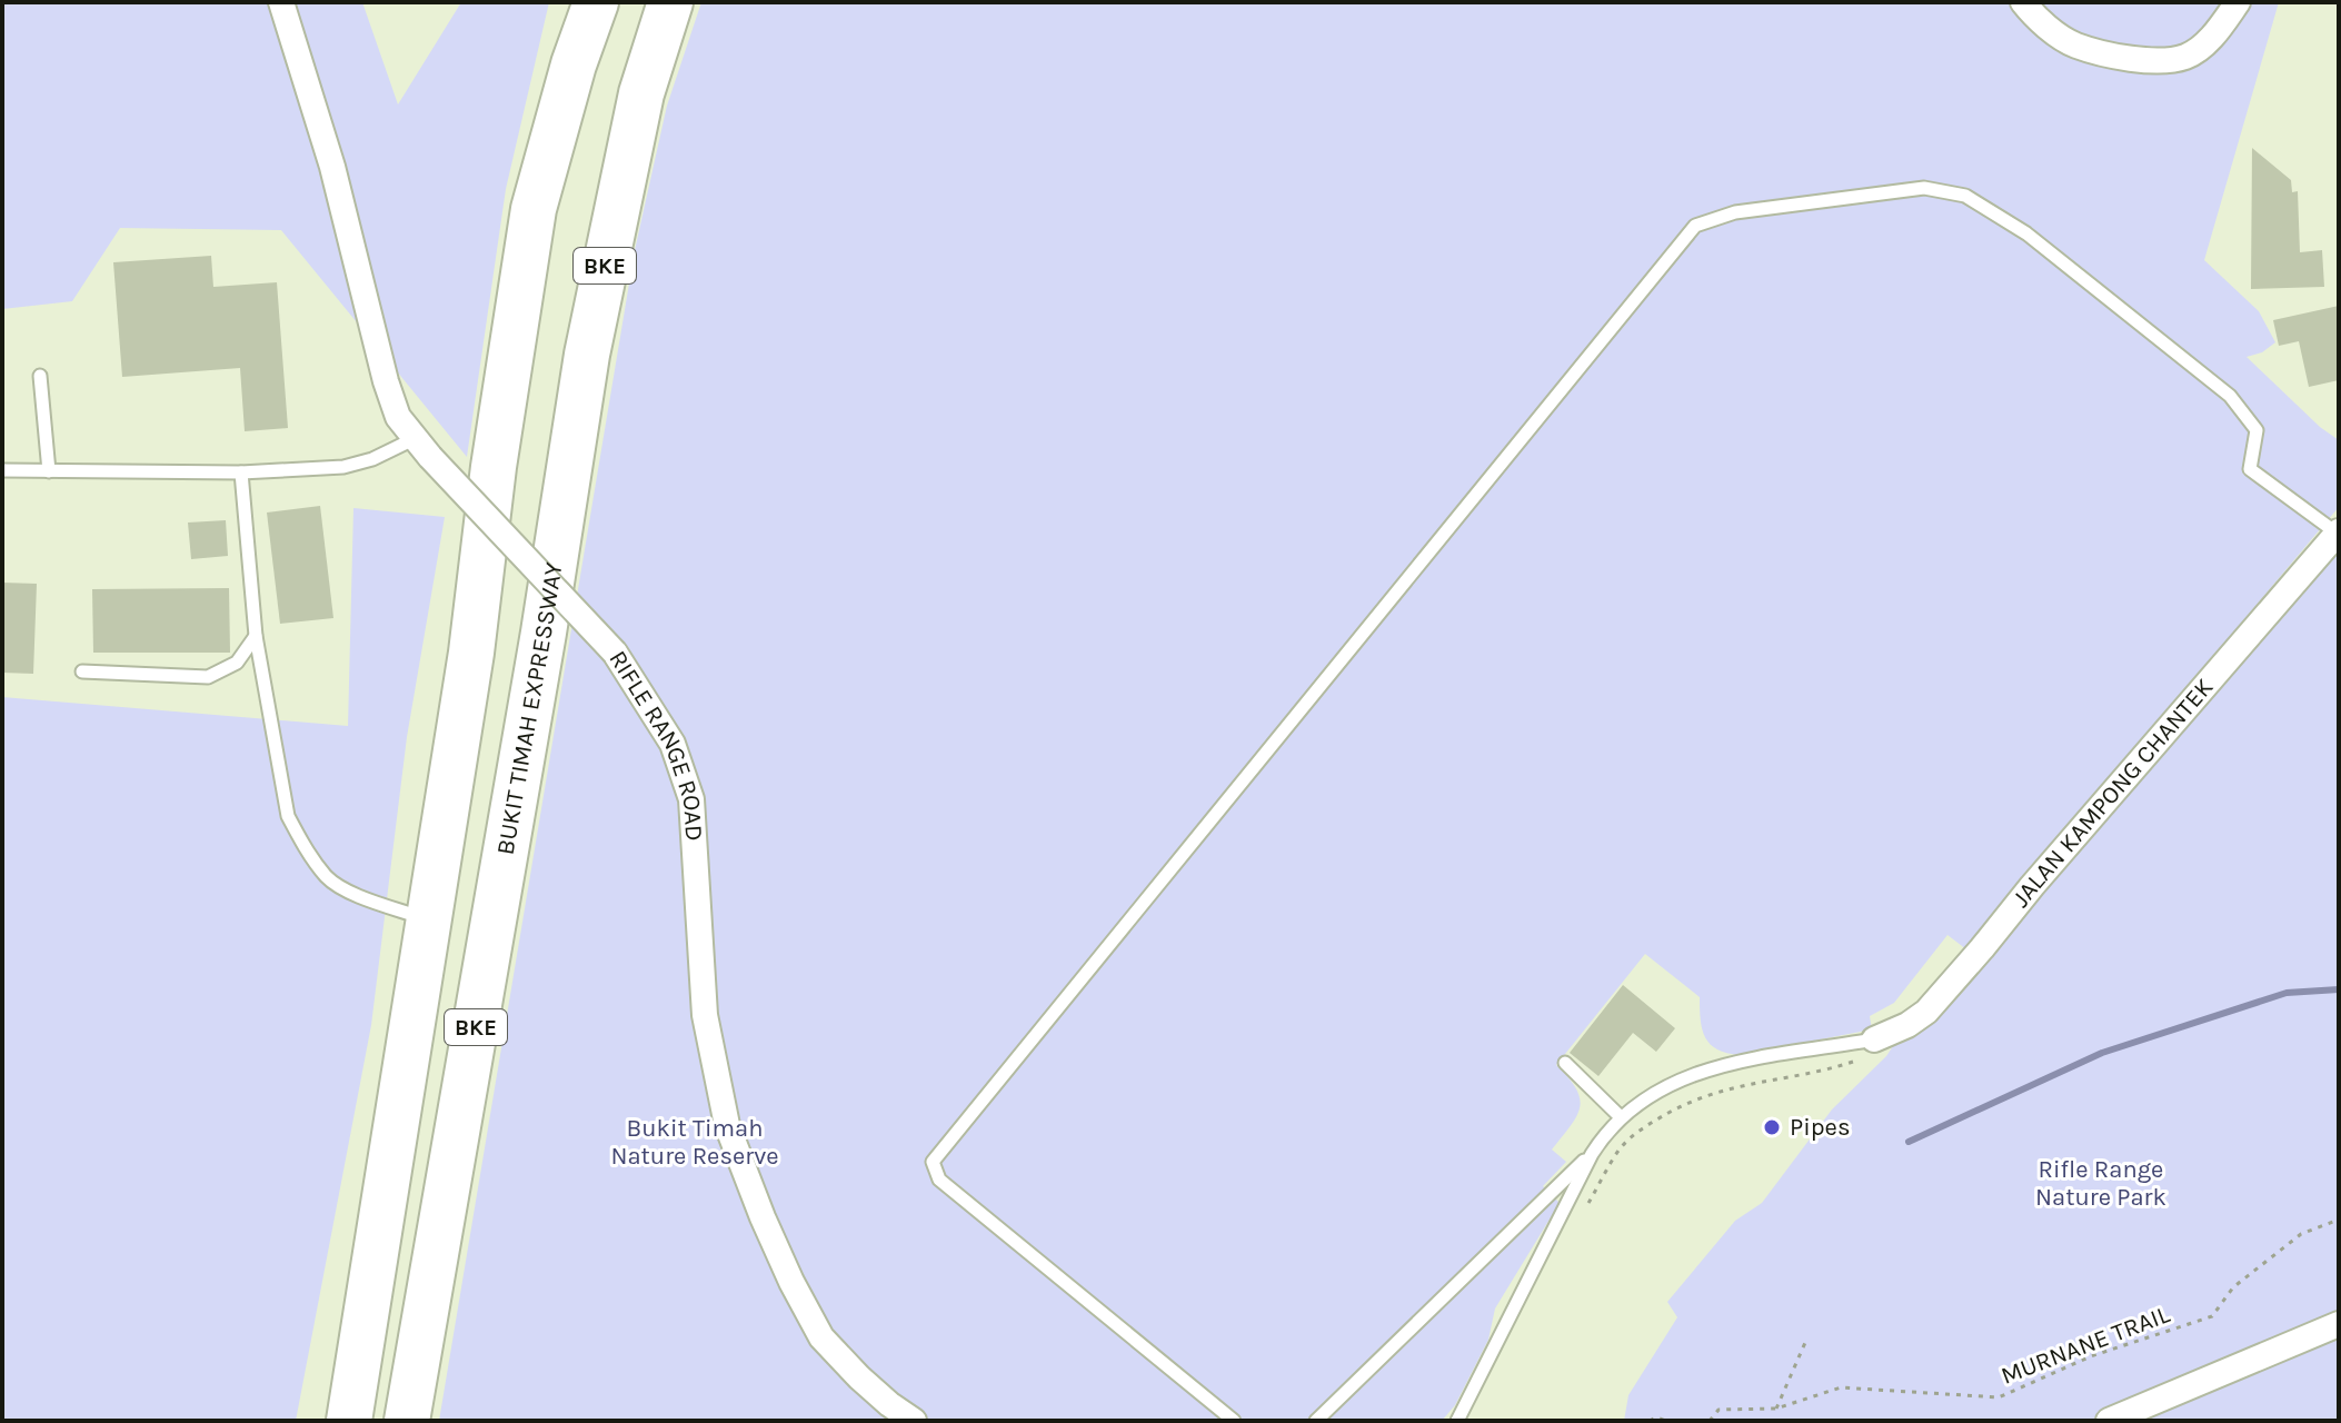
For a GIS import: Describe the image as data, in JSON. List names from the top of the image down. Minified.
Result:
{"streets":{"highway":["BKE","BUKIT TIMAH EXPRESSWAY"],"street":["RIFLE RANGE ROAD","JALAN KAMPONG CHANTEK"],"path":["MURNANE TRAIL"]},"parks":["Bukit Timah Nature Reserve","Rifle Range Nature Park"],"places":["Pipes"]}
